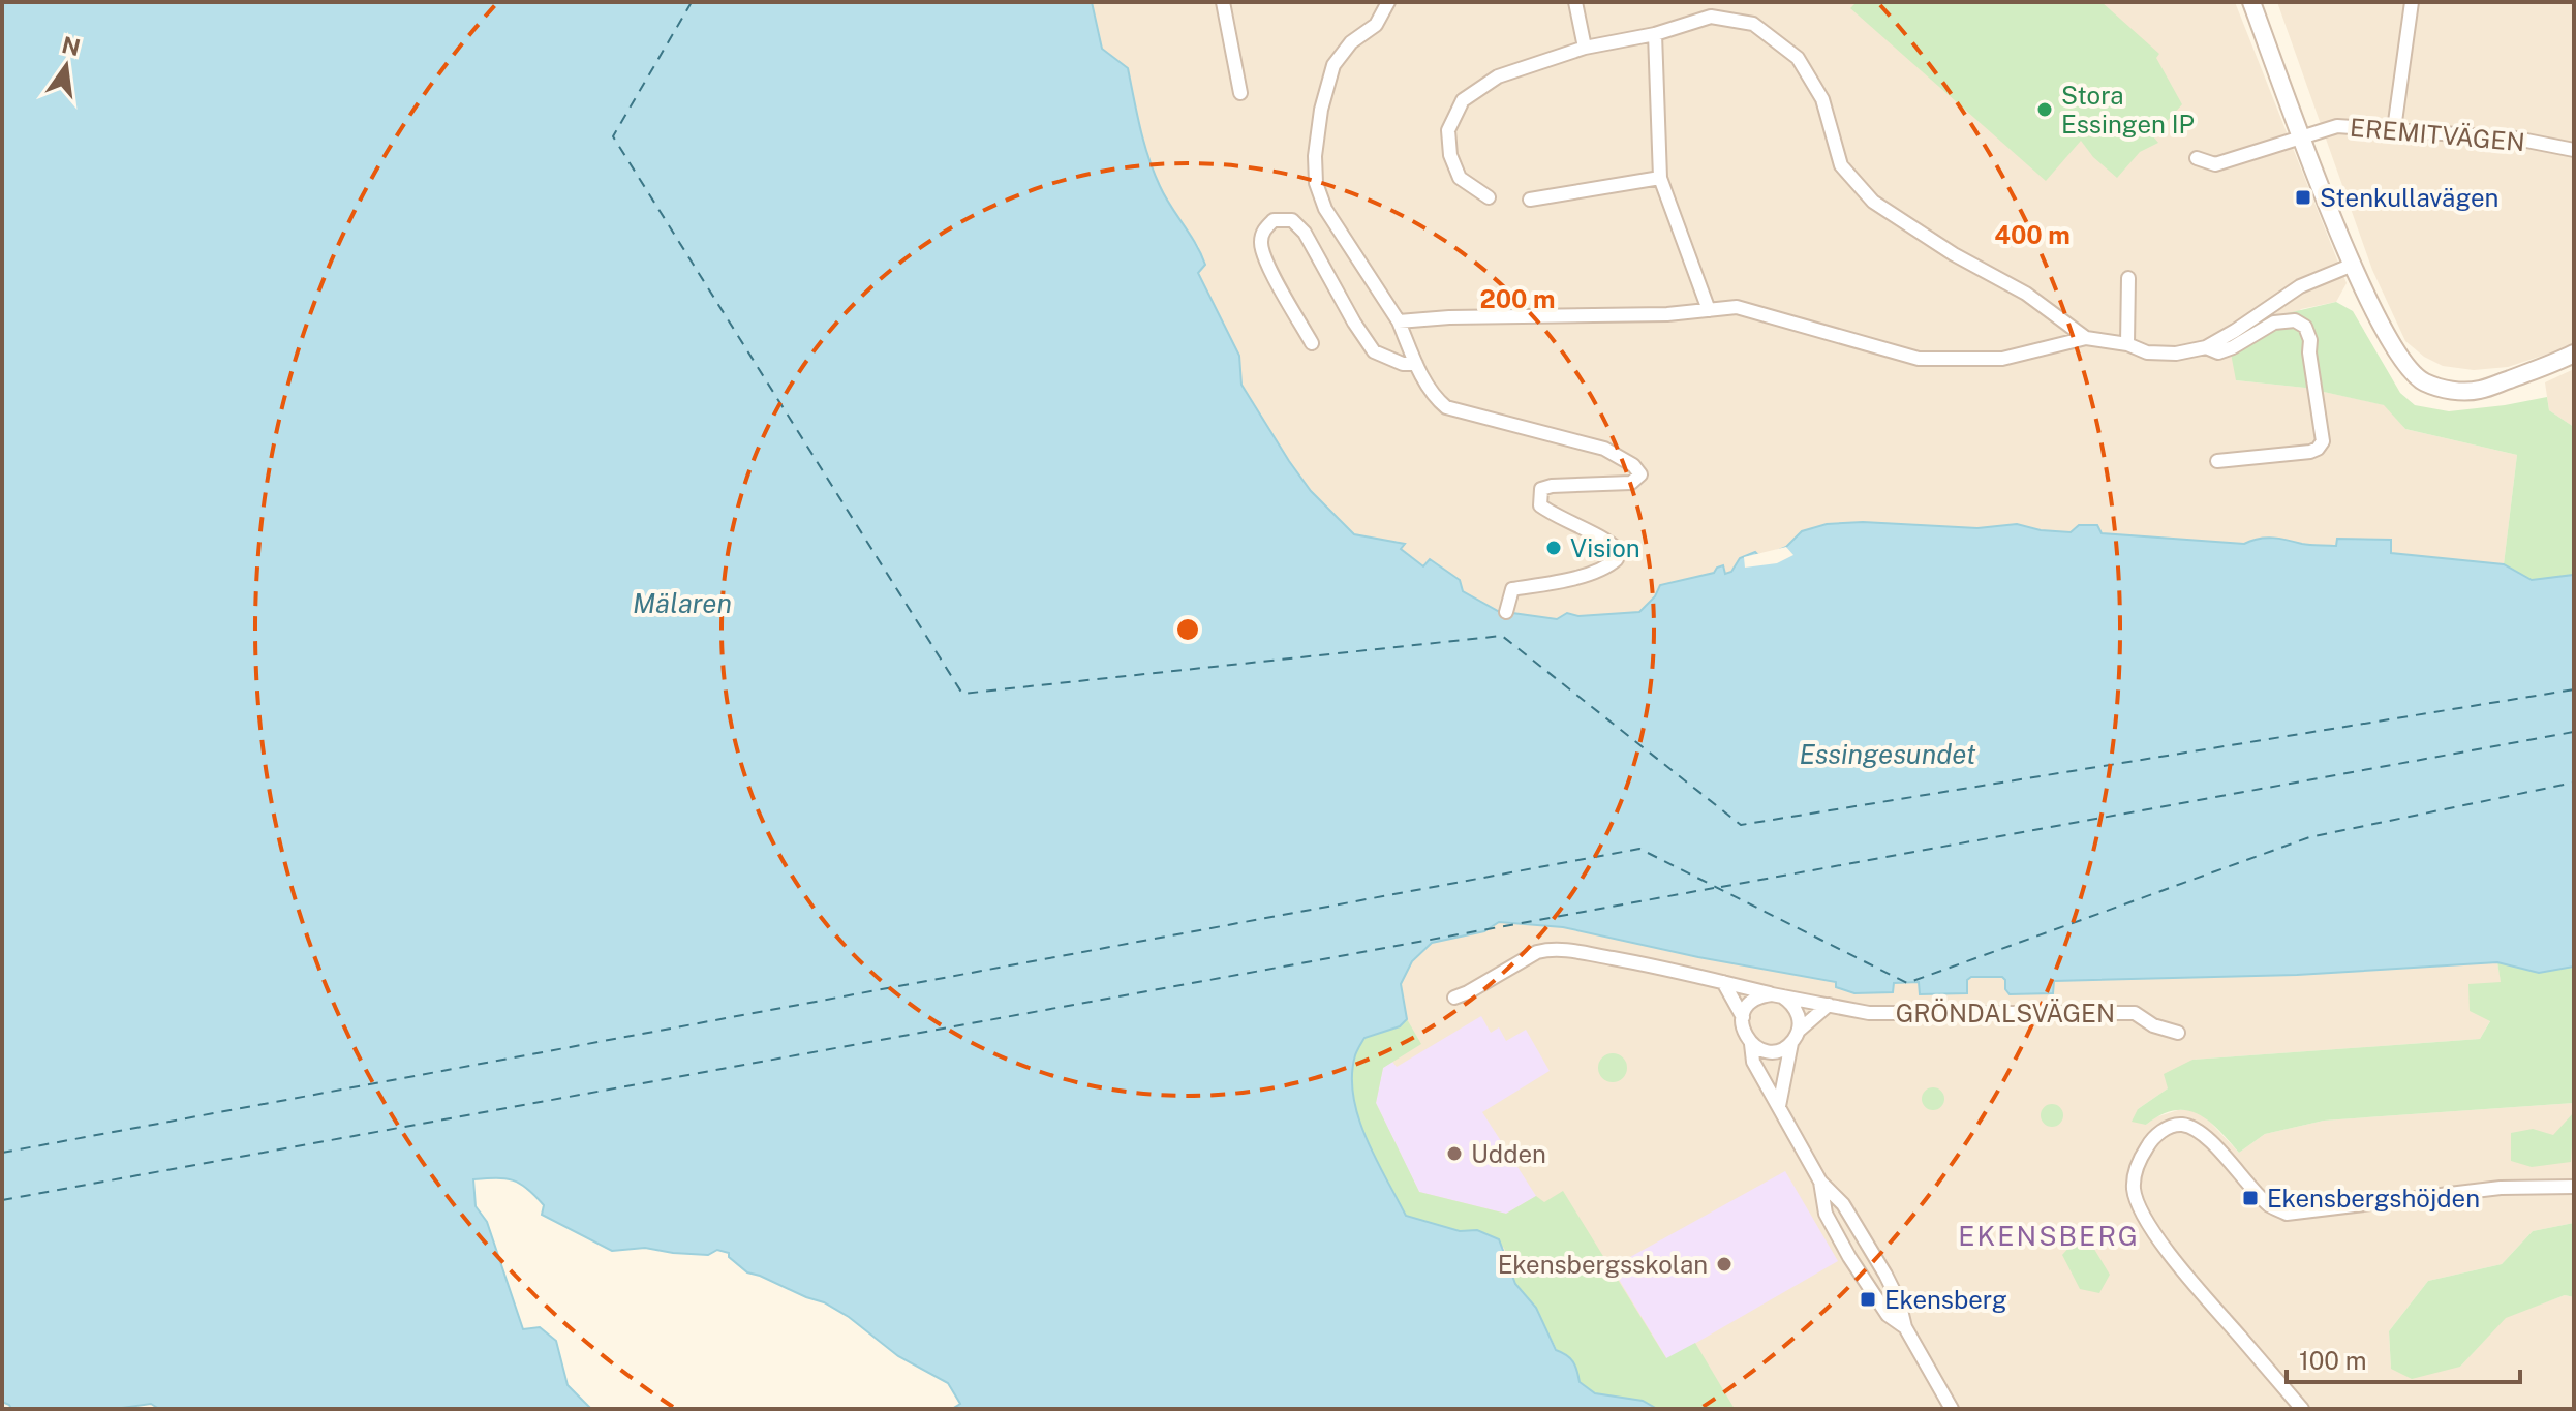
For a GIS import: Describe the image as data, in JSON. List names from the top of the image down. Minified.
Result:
{"streets":{"street":["EREMITVÄGEN","GRÖNDALSVÄGEN"]},"districts":["EKENSBERG"],"water":["Mälaren","Essingesundet"],"places":{"other":["Stora Essingen IP","Vision","Udden","Ekensbergsskolan"],"transit":["Stenkullavägen","Ekensbergshöjden","Ekensberg"]},"scale_bar":"100 m","north":"top","rings":["400 m","200 m"]}
